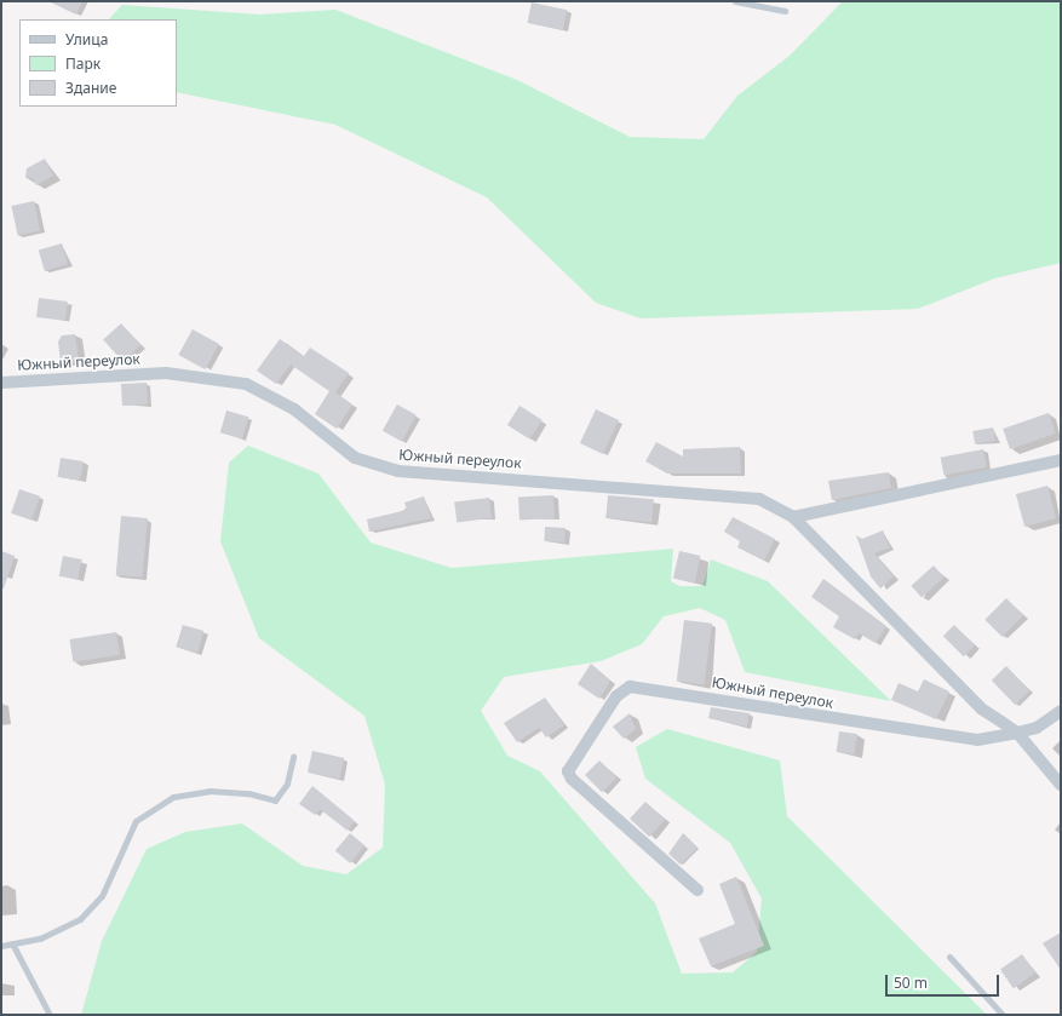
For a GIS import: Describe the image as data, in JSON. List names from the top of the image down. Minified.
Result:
{"streets":{"street":["Южный переулок"]},"legend":["Улица","Парк","Здание"],"scale_bar":"50 m"}
